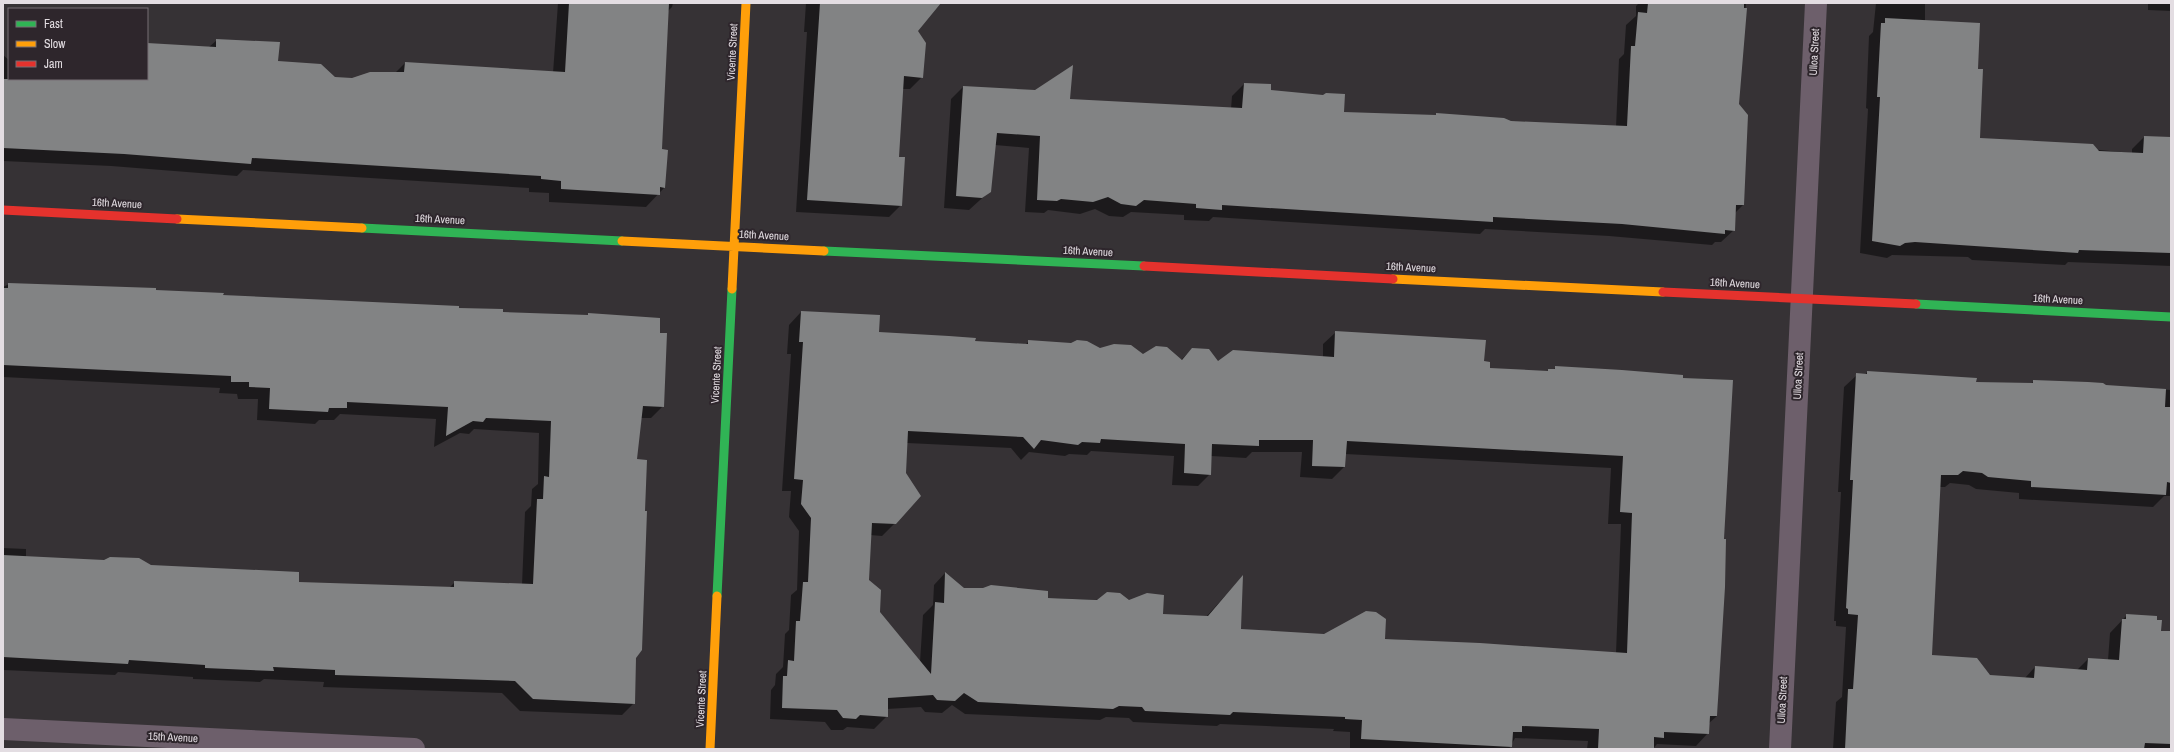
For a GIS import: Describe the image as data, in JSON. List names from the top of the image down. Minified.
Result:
{"streets":{"street":["Vicente Street","Ulloa Street","16th Avenue","15th Avenue"]},"crossings":[["Vicente Street","16th Avenue"],["Ulloa Street","16th Avenue"]],"legend":["Fast","Slow","Jam"]}
